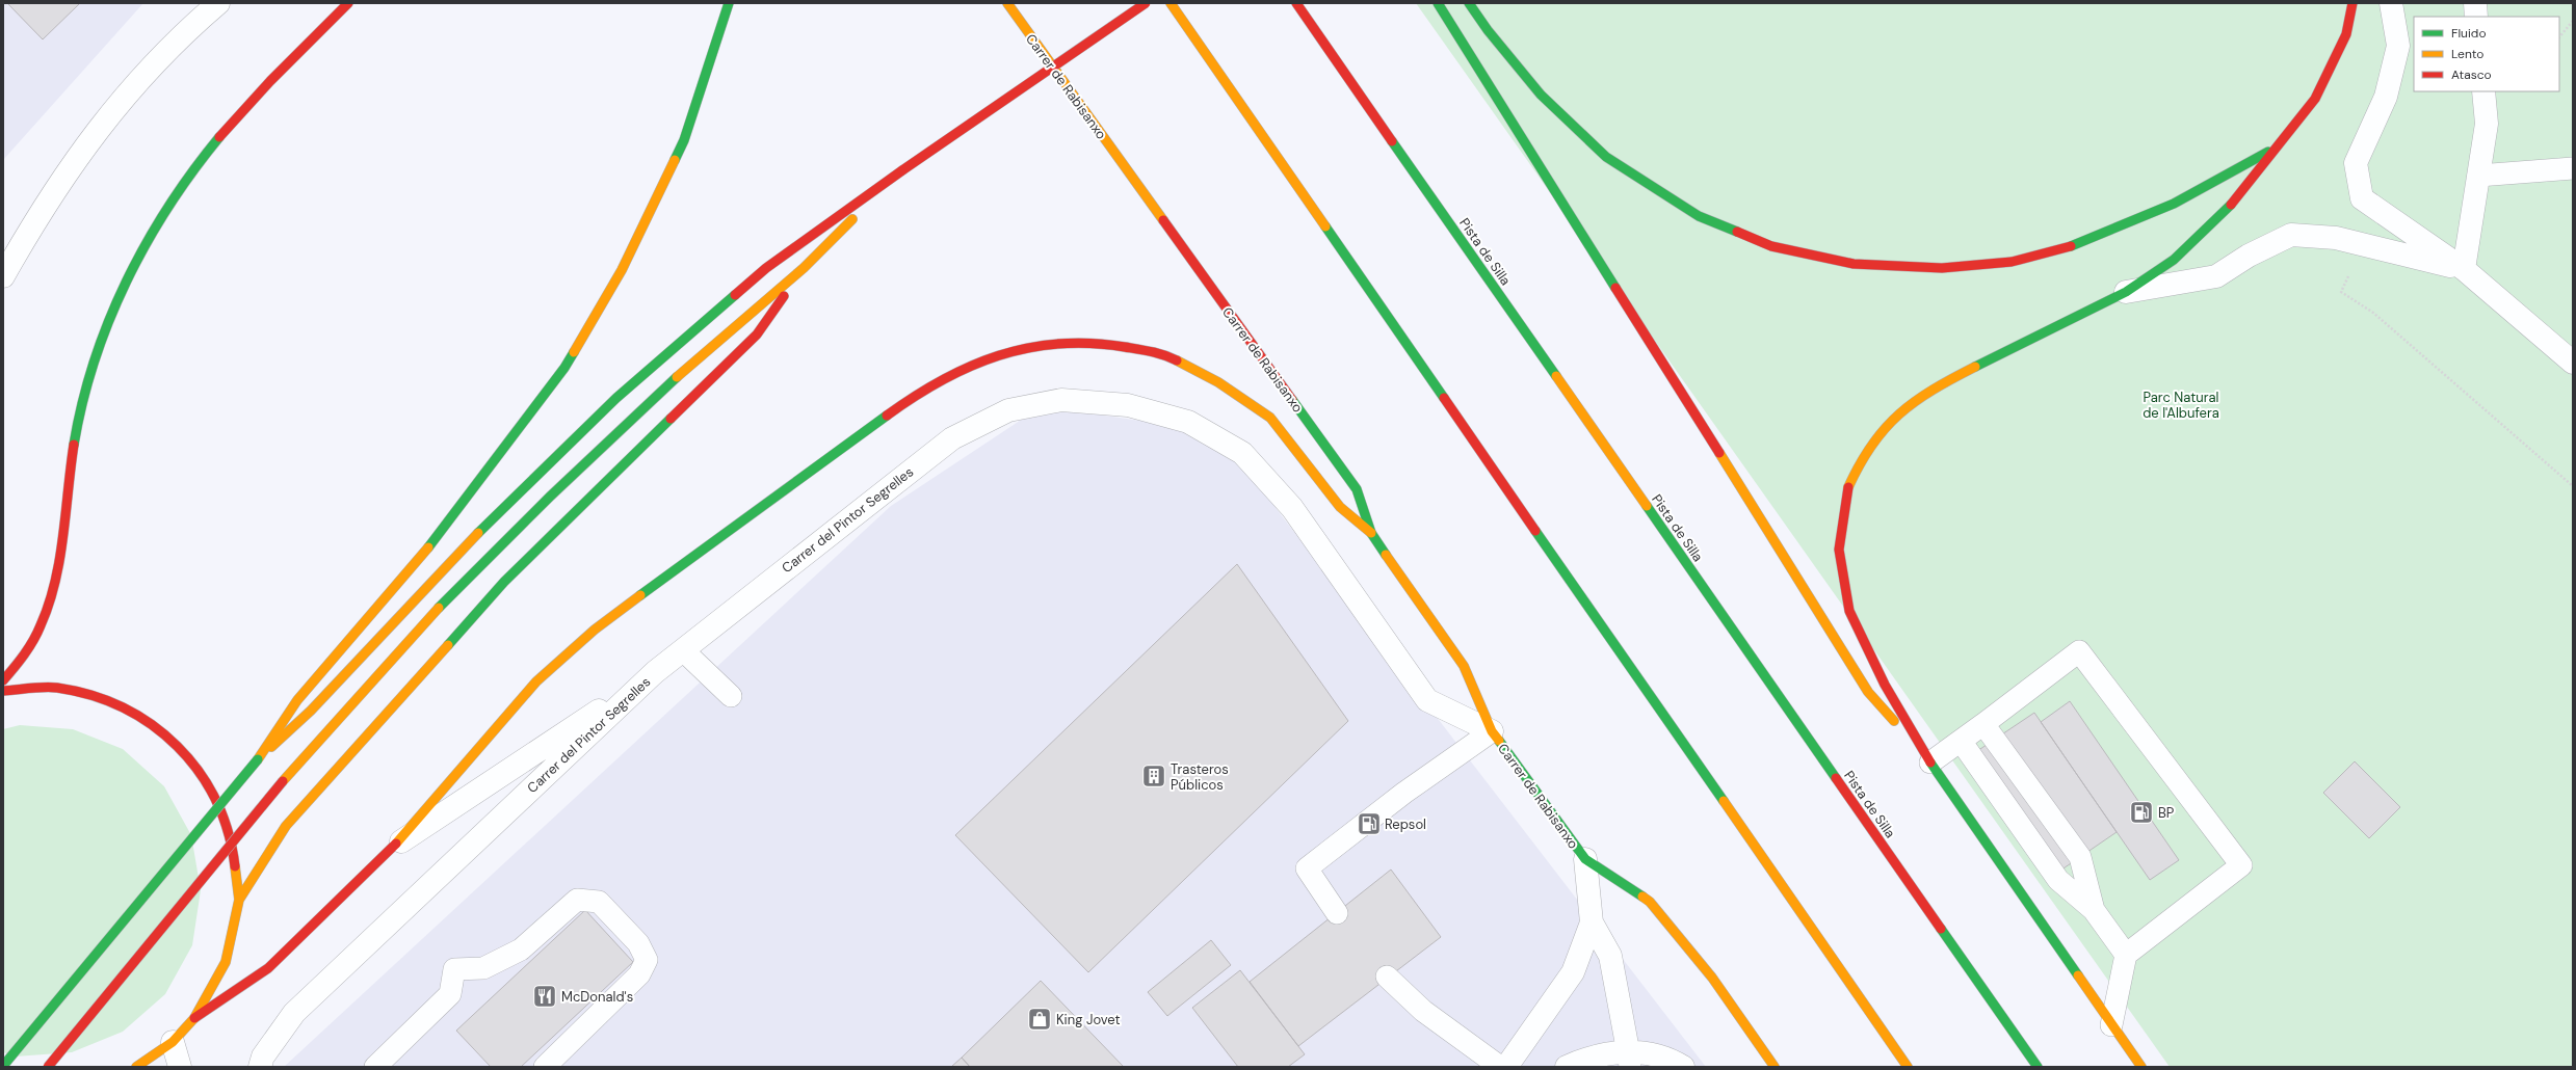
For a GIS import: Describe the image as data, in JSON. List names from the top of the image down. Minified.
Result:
{"streets":{"main road":["Carrer de Rabisanxo","Pista de Silla"],"street":["Carrer del Pintor Segrelles"]},"crossings":[["Carrer de Rabisanxo","Carrer del Pintor Segrelles"]],"parks":["Parc Natural de l'Albufera"],"places":{"building":["Trasteros Públicos"],"fuel station":["BP","Repsol"],"restaurant":["McDonald's"],"shop":["King Jovet"]},"legend":["Fluido","Lento","Atasco"]}
